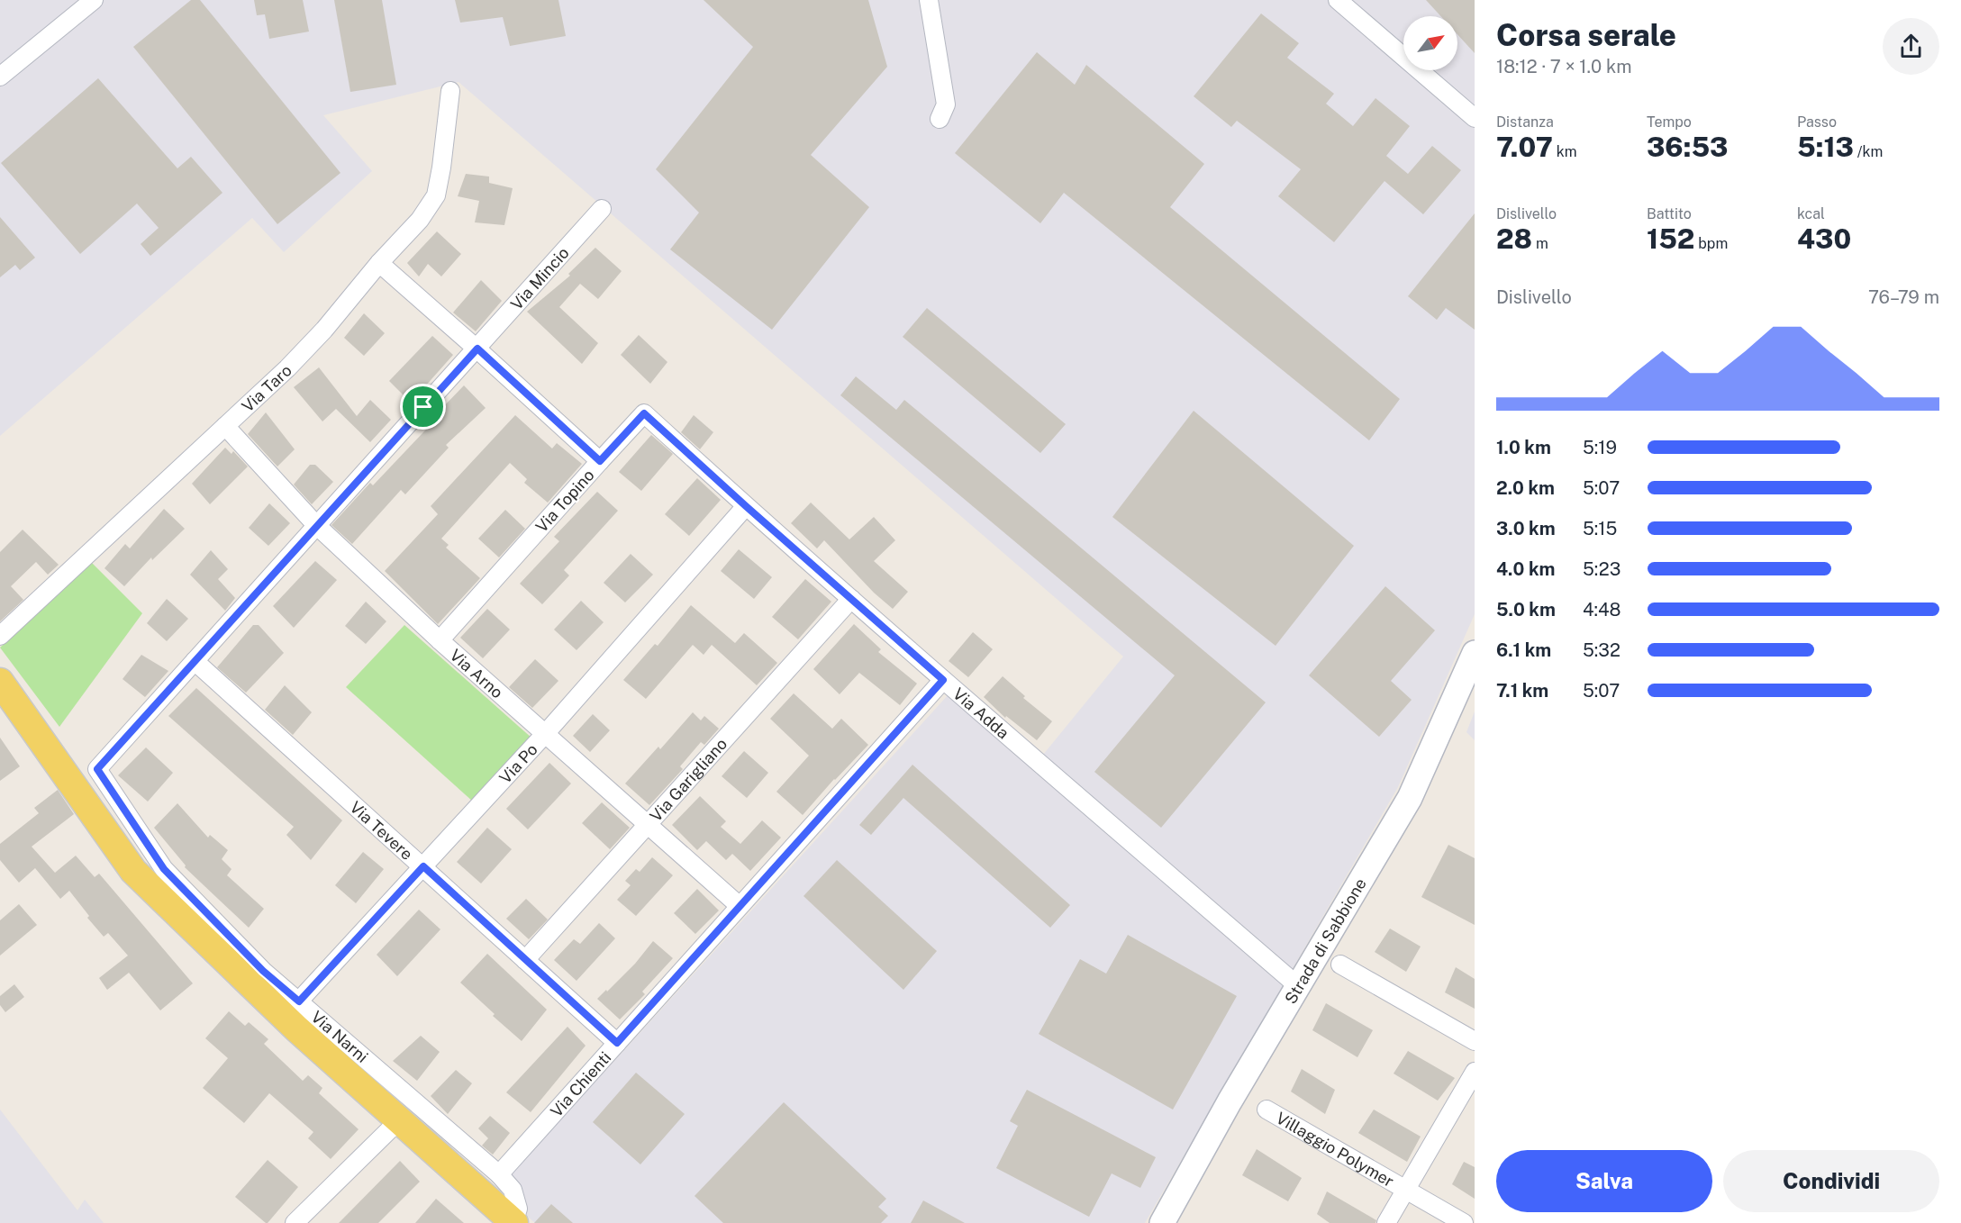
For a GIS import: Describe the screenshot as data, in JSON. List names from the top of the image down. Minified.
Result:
{"streets":{"main road":["Strada di Sabbione","Via Narni"],"street":["Via Mincio","Via Taro","Via Topino","Via Arno","Via Adda","Via Po","Via Garigliano","Via Tevere","Via Chienti","Villaggio Polymer"]},"crossings":[["Via Mincio","Via Topino"],["Via Mincio","Via Arno"],["Via Mincio","Via Tevere"],["Via Mincio","Via Narni"],["Via Taro","Via Arno"],["Via Topino","Via Arno"],["Via Topino","Via Adda"],["Via Arno","Via Po"],["Via Arno","Via Garigliano"],["Via Arno","Via Chienti"],["Via Adda","Via Po"],["Via Adda","Via Garigliano"],["Via Adda","Strada di Sabbione"],["Via Adda","Via Chienti"],["Via Po","Via Tevere"],["Via Po","Via Narni"],["Via Garigliano","Via Tevere"],["Via Tevere","Via Chienti"],["Via Narni","Via Chienti"]],"north":"top right","page":{"heading":["Corsa serale","18:12 · 7 × 1.0 km"],"stats":[["Distanza","7.07 km"],["Tempo","36:53"],["Passo","5:13 /km"],["Dislivello","28 m"],["Battito","152 bpm"],["kcal","430"]],"chart":["Dislivello","76–79 m"],"list":[{"name":"1.0 km","note":"5:19"},{"name":"2.0 km","note":"5:07"},{"name":"3.0 km","note":"5:15"},{"name":"4.0 km","note":"5:23"},{"name":"5.0 km","note":"4:48"},{"name":"6.1 km","note":"5:32"},{"name":"7.1 km","note":"5:07"}],"buttons":["Salva","Condividi"]}}
